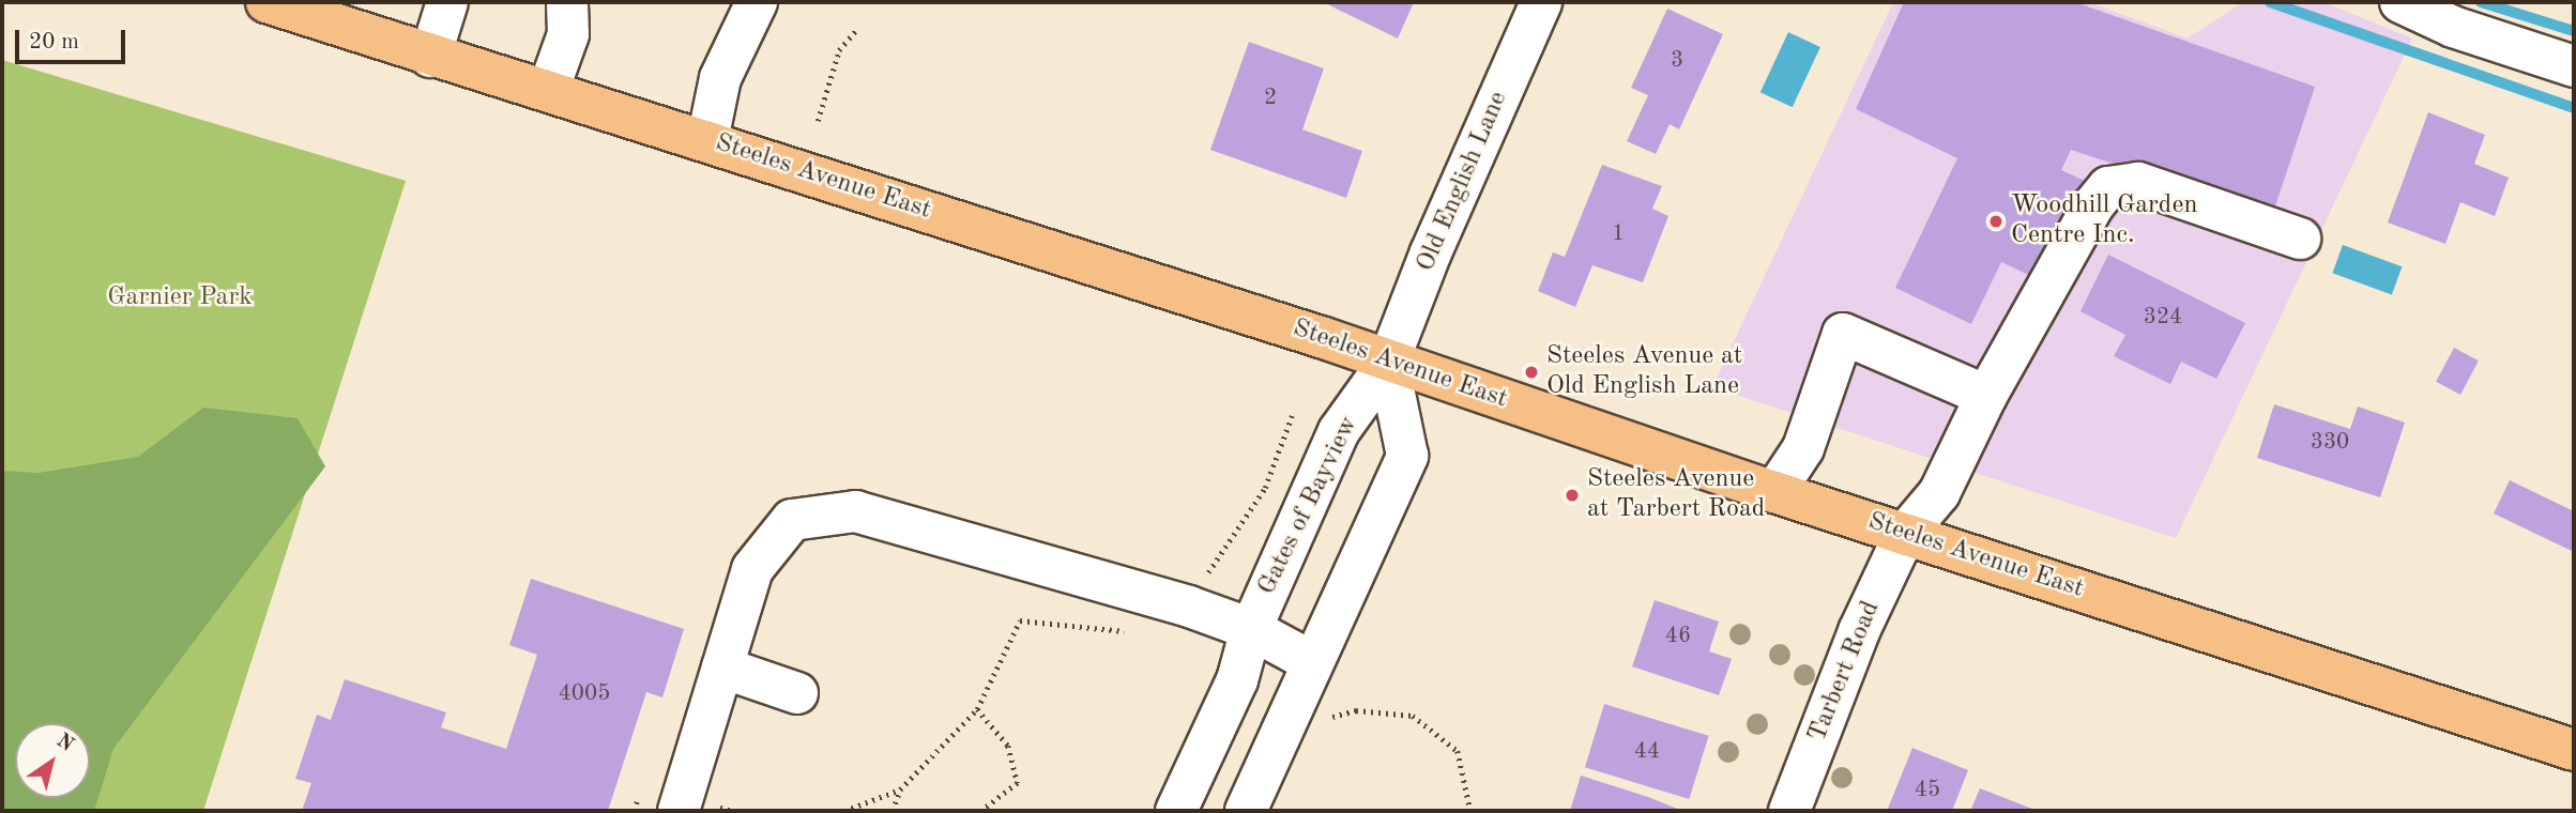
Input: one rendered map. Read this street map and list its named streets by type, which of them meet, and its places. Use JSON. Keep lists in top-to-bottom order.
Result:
{
  "streets": {
    "main road": ["Steeles Avenue East"],
    "street": ["Old English Lane", "Gates of Bayview", "Tarbert Road"]
  },
  "crossings": [
    ["Steeles Avenue East", "Old English Lane"],
    ["Steeles Avenue East", "Gates of Bayview"],
    ["Steeles Avenue East", "Tarbert Road"],
    ["Old English Lane", "Gates of Bayview"]
  ],
  "parks": ["Garnier Park"],
  "places": ["Woodhill Garden Centre Inc.", "Steeles Avenue at Old English Lane", "Steeles Avenue at Tarbert Road"],
  "house_numbers": [
    "3",
    "2",
    "1",
    "324",
    "330",
    "46",
    "4005",
    "44",
    "45"
  ],
  "scale_bar": "20 m",
  "north": "top right"
}
